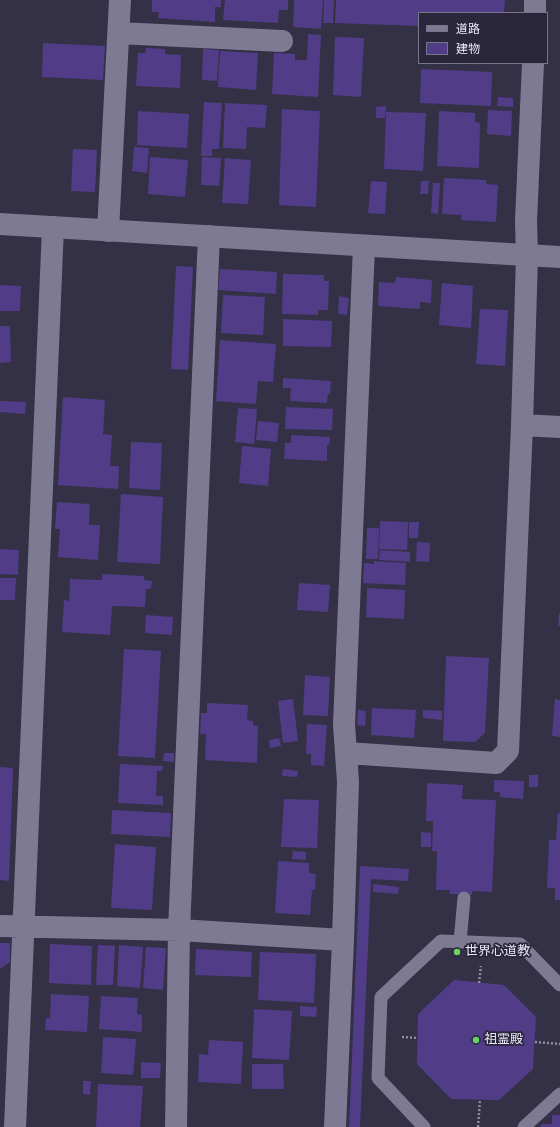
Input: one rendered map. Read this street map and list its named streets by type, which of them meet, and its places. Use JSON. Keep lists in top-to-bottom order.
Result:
{
  "places": ["世界心道教", "祖霊殿"],
  "legend": ["道路", "建物"]
}
